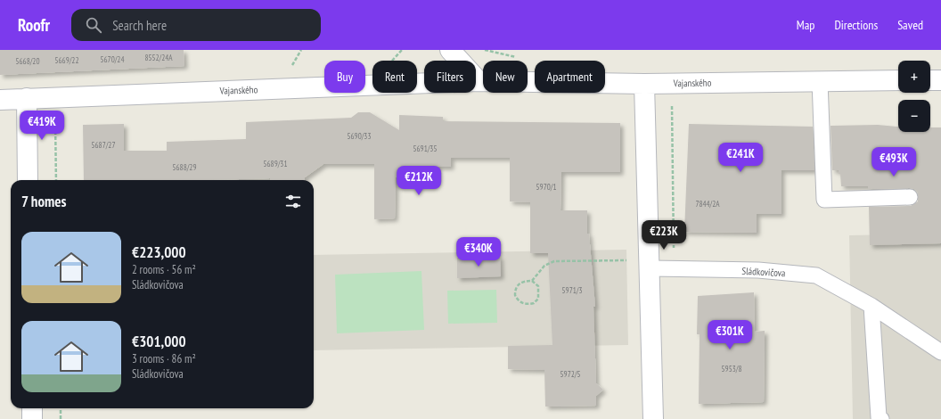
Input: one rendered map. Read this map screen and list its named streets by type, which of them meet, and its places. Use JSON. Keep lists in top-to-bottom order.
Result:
{
  "streets": {
    "street": ["Vajanského"],
    "lane": ["Sládkovičova"]
  },
  "house_numbers": [
    "8552/24A",
    "5670/24",
    "5669/22",
    "5668/20",
    "5690/33",
    "5687/27",
    "5691/35",
    "5689/31",
    "5688/29",
    "5970/1",
    "7844/2A",
    "5971/3",
    "5953/8",
    "5972/5"
  ],
  "page": {
    "header": "Roofr",
    "search": "Search here",
    "nav": ["Map", "Directions", "Saved"],
    "map_buttons": ["+", "−"],
    "chip": [
      "Buy",
      "Rent",
      "Filters",
      "New",
      "Apartment"
    ],
    "price": [
      "€419K",
      "€241K",
      "€493K",
      "€212K",
      "€223K",
      "€340K",
      "€301K"
    ],
    "heading": "7 homes",
    "list": [
      {
        "name": "€223,000",
        "note": "2 rooms · 56 m² · Sládkovičova"
      },
      {
        "name": "€301,000",
        "note": "3 rooms · 86 m² · Sládkovičova"
      }
    ]
  }
}
